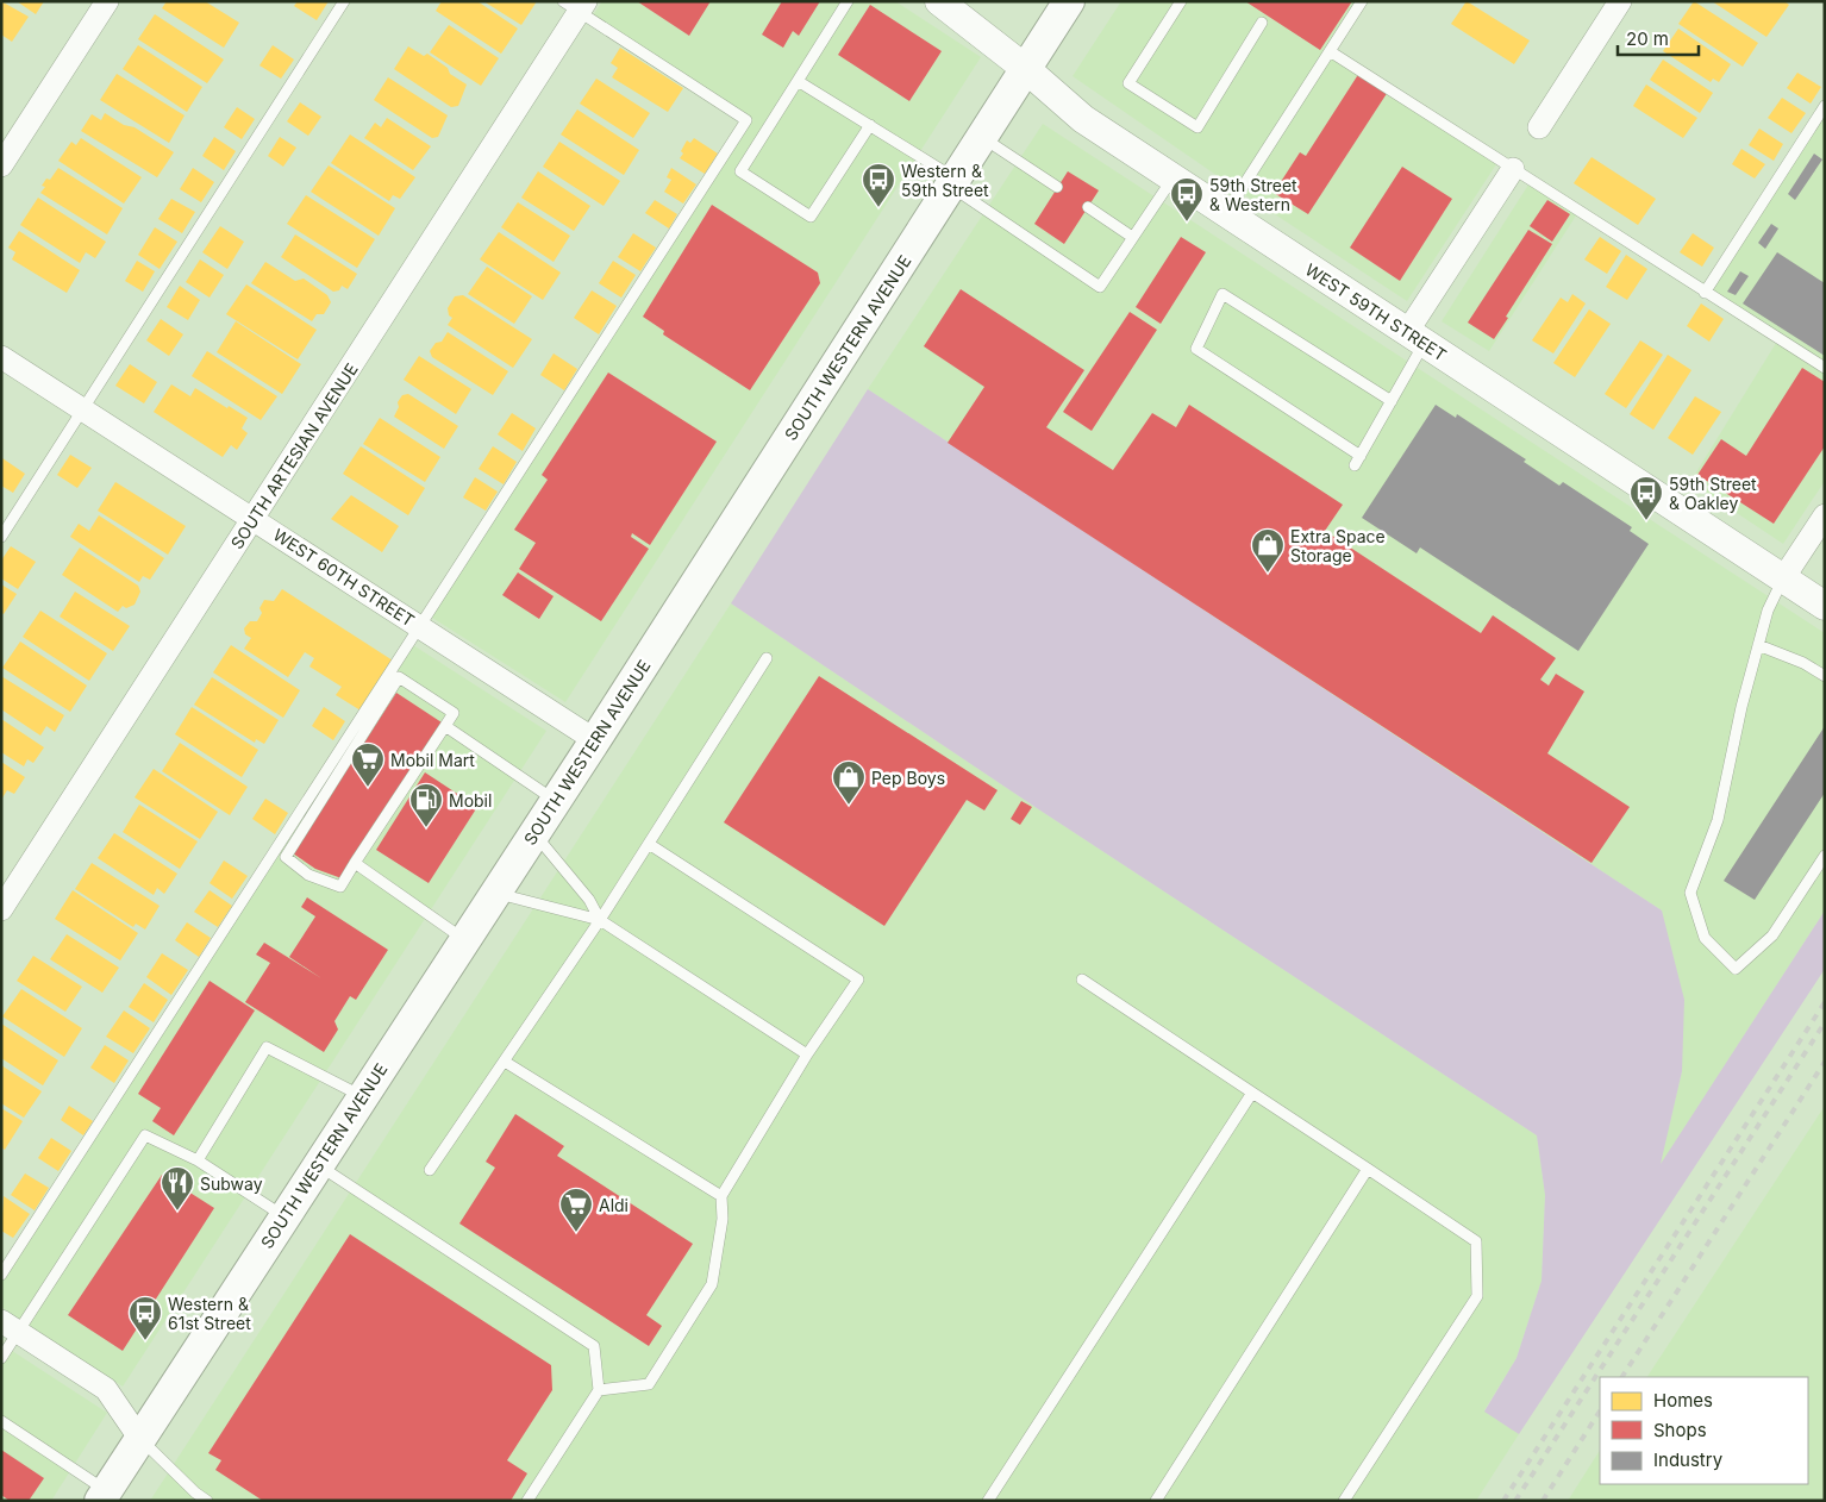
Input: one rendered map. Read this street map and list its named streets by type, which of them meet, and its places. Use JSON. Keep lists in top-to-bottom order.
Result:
{
  "streets": {
    "main road": ["SOUTH WESTERN AVENUE"],
    "street": ["WEST 59TH STREET", "SOUTH ARTESIAN AVENUE", "WEST 60TH STREET"]
  },
  "crossings": [
    ["WEST 59TH STREET", "SOUTH WESTERN AVENUE"],
    ["SOUTH WESTERN AVENUE", "WEST 60TH STREET"],
    ["SOUTH ARTESIAN AVENUE", "WEST 60TH STREET"]
  ],
  "places": {
    "bus stop": [
      "Western & 59th Street",
      "59th Street & Western",
      "59th Street & Oakley",
      "Western & 61st Street"
    ],
    "shop": ["Extra Space Storage", "Pep Boys"],
    "supermarket": ["Mobil Mart", "Aldi"],
    "fuel station": ["Mobil"],
    "restaurant": ["Subway"]
  },
  "legend": ["Homes", "Shops", "Industry"],
  "scale_bar": "20 m"
}
